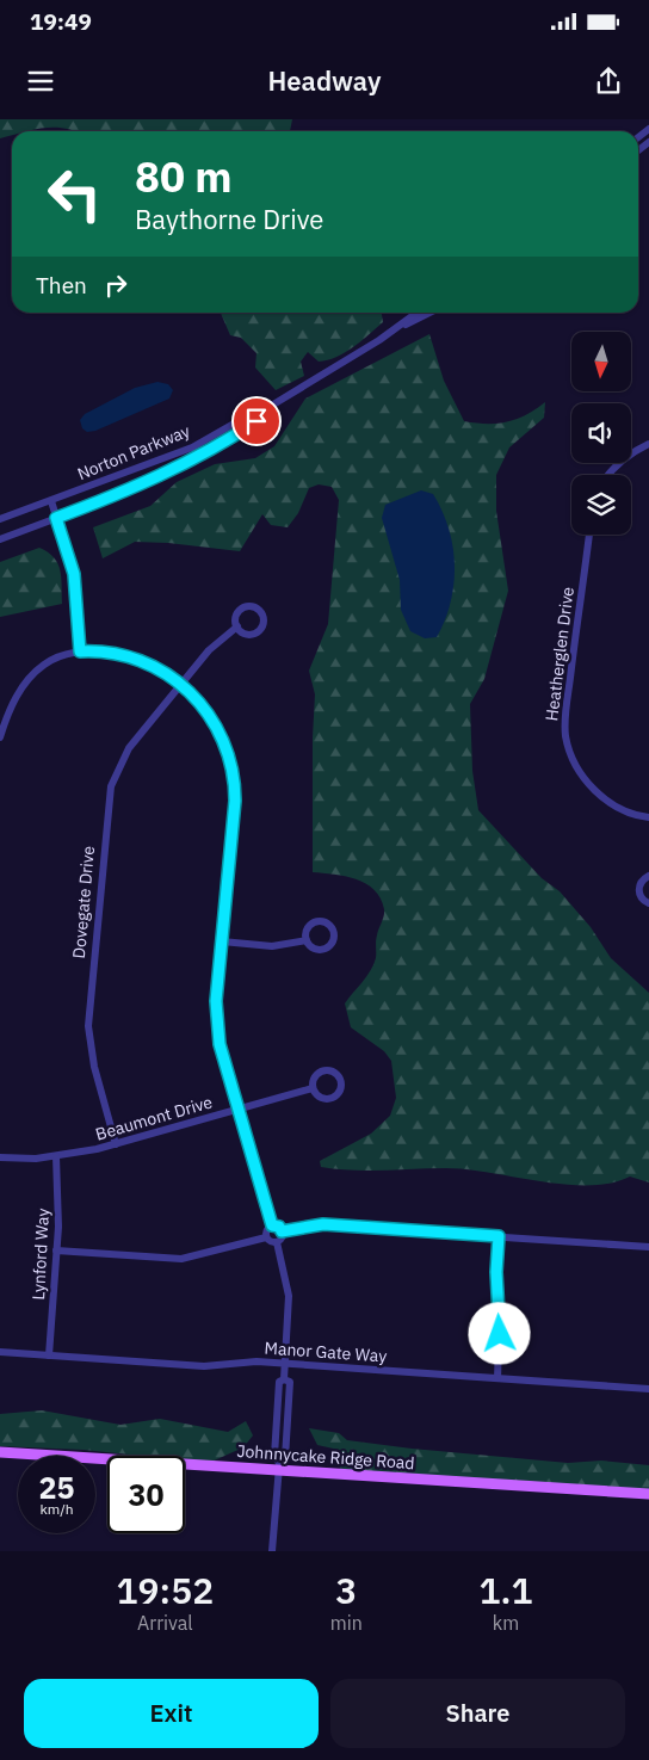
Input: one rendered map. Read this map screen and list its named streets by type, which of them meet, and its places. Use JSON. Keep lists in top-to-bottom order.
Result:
{
  "streets": {
    "main road": ["Johnnycake Ridge Road"],
    "street": [
      "Norton Parkway",
      "Heatherglen Drive",
      "Dovegate Drive",
      "Beaumont Drive",
      "Lynford Way",
      "Manor Gate Way"
    ]
  },
  "crossings": [
    ["Dovegate Drive", "Beaumont Drive"],
    ["Beaumont Drive", "Lynford Way"],
    ["Lynford Way", "Manor Gate Way"]
  ],
  "north": "bottom",
  "page": {
    "status": "19:49",
    "header": "Headway",
    "turn": ["80 m", "Baythorne Drive"],
    "then": "Then",
    "speed": "25 km/h",
    "limit": "30",
    "eta": [
      "19:52",
      "Arrival",
      "3",
      "min",
      "1.1",
      "km"
    ],
    "buttons": ["Exit", "Share"]
  }
}
